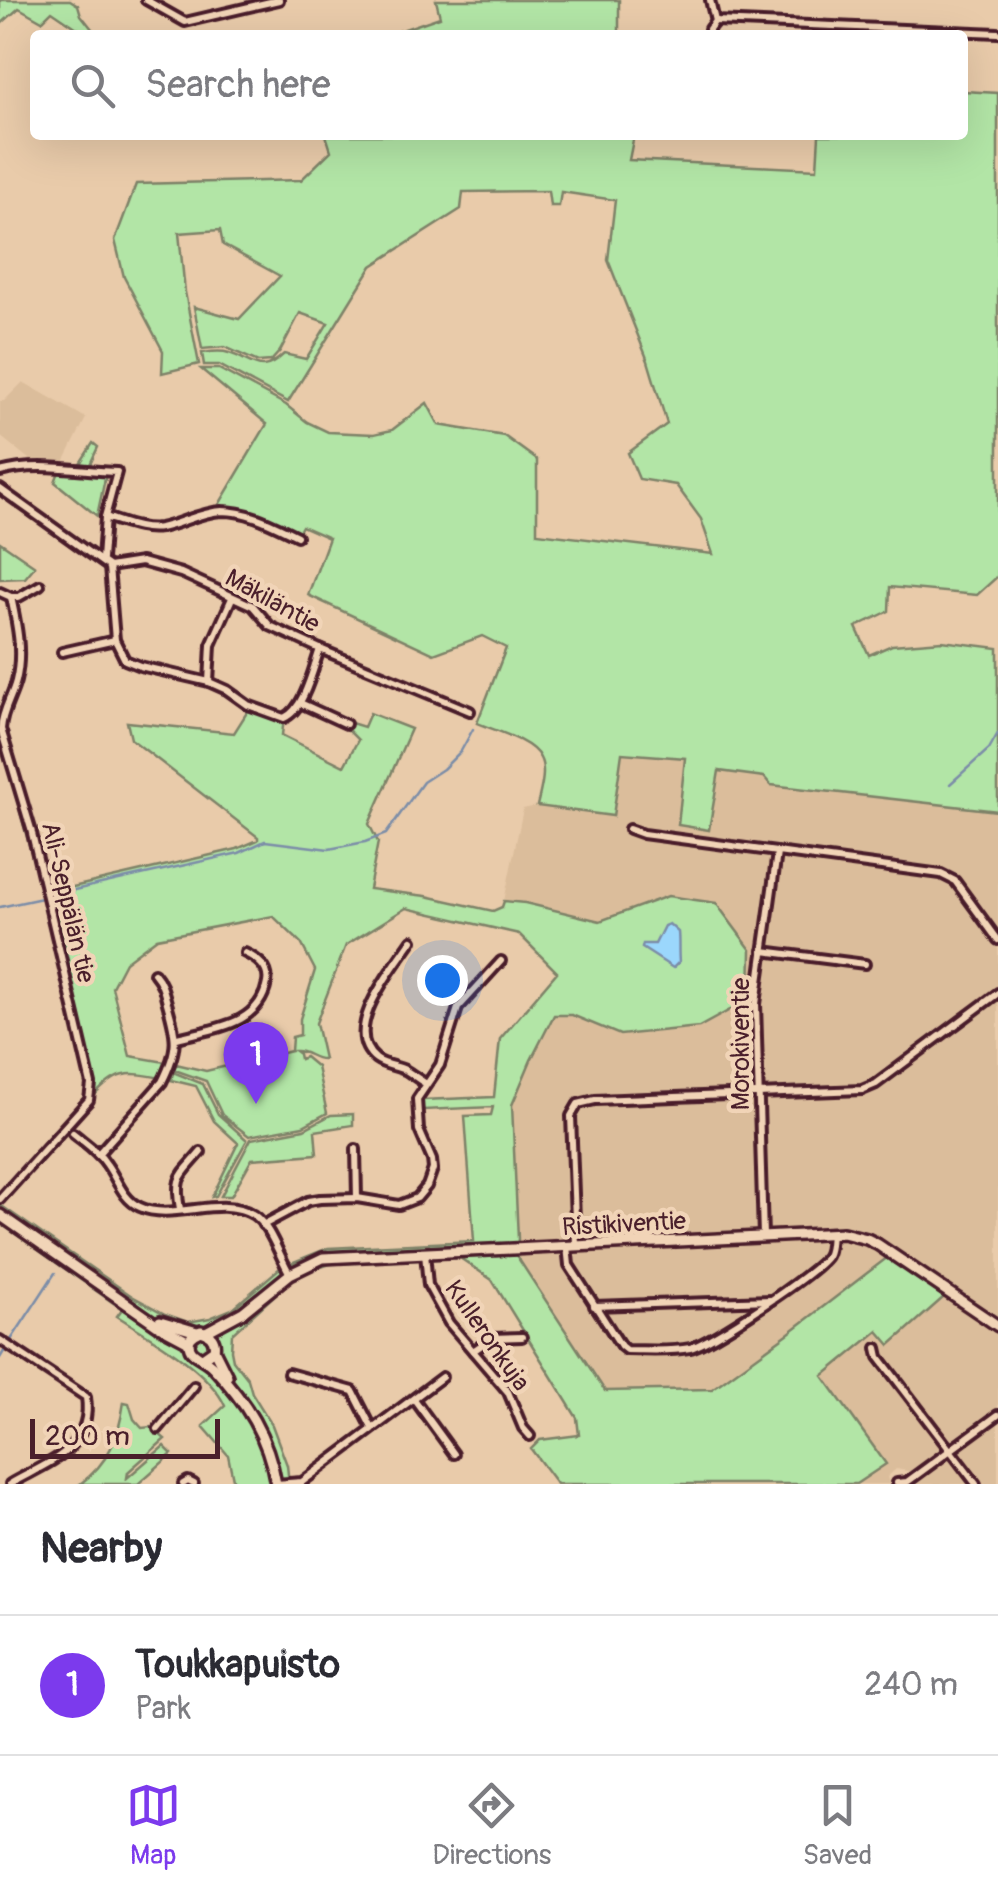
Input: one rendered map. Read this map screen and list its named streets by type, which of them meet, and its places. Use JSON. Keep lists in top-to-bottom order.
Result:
{
  "streets": {
    "street": [
      "Mäkiläntie",
      "Ali-Seppälän tie",
      "Morokiventie",
      "Ristikiventie",
      "Kulleronkuja"
    ]
  },
  "crossings": [
    ["Morokiventie", "Ristikiventie"],
    ["Ristikiventie", "Kulleronkuja"]
  ],
  "scale_bar": "200 m",
  "page": {
    "search": "Search here",
    "pins": "1",
    "scale": "200 m",
    "heading": "Nearby",
    "list": [
      {
        "mark": "1",
        "name": "Toukkapuisto",
        "note": "Park",
        "value": "240 m"
      }
    ],
    "nav": ["Map", "Directions", "Saved"]
  }
}
